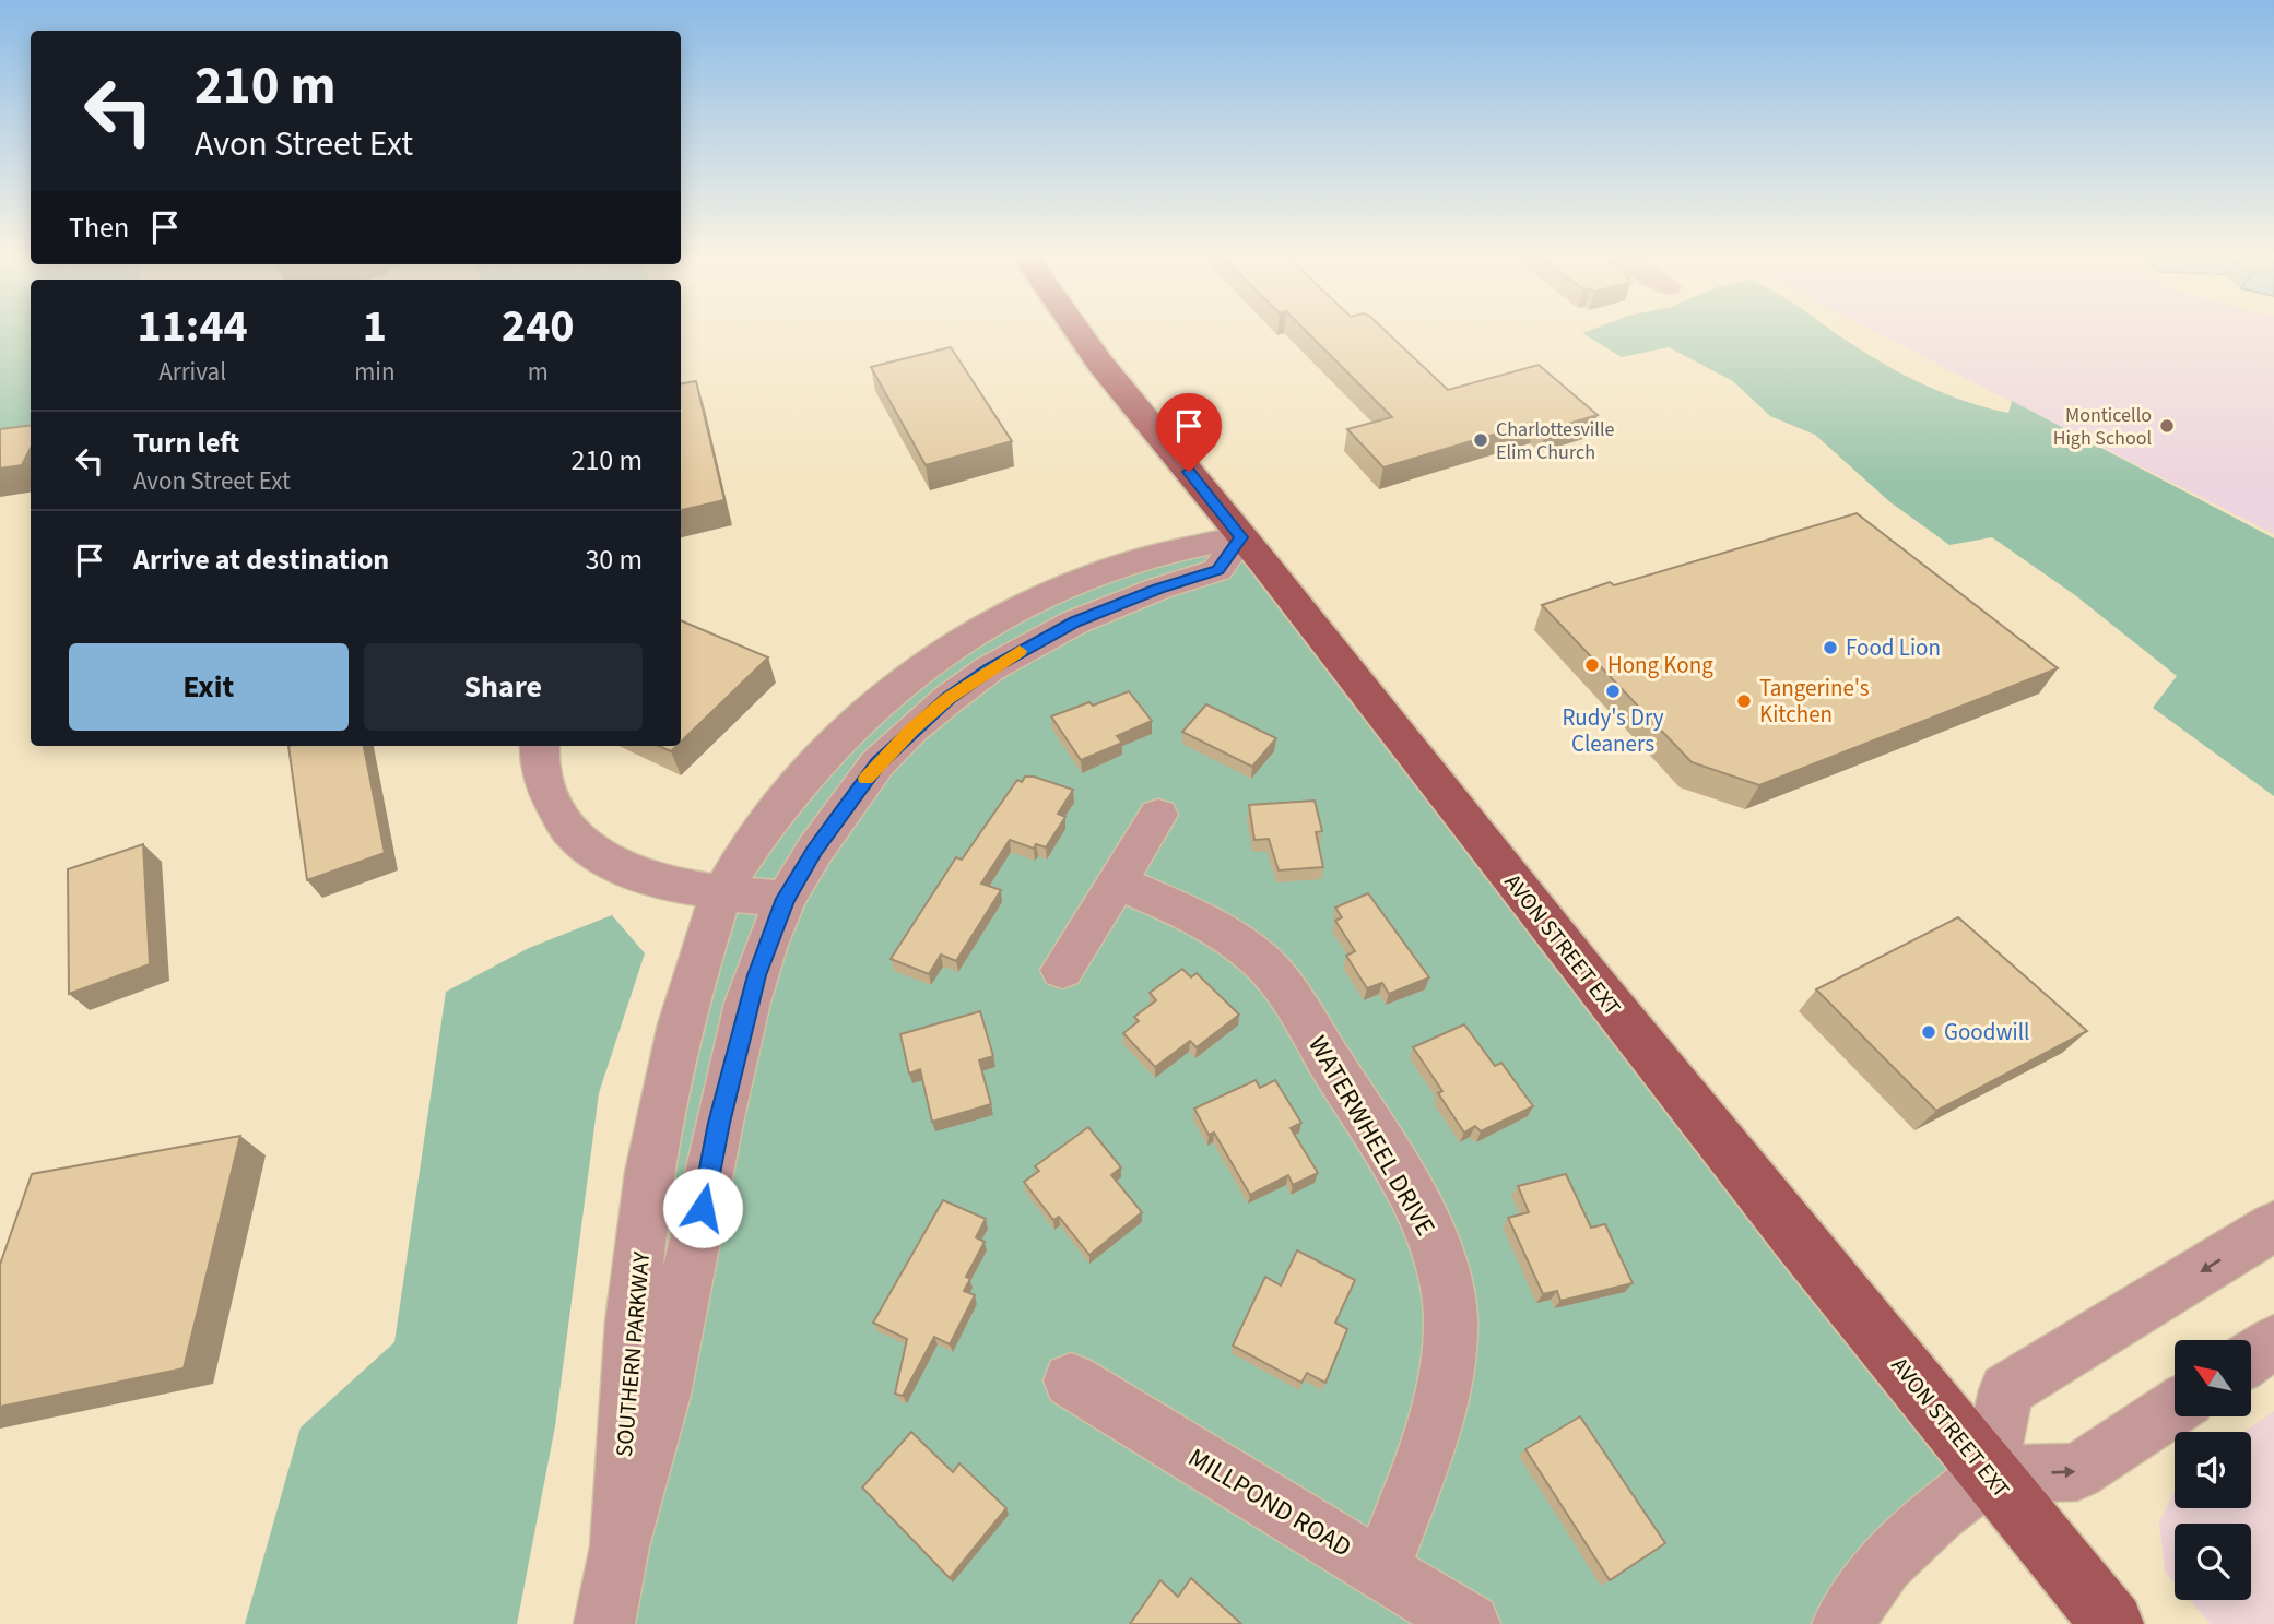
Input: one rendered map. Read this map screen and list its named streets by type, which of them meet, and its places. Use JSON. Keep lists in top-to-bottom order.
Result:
{
  "streets": {
    "main road": ["AVON STREET EXT"],
    "street": ["WATERWHEEL DRIVE", "SOUTHERN PARKWAY", "MILLPOND ROAD"]
  },
  "crossings": [
    ["AVON STREET EXT", "SOUTHERN PARKWAY"],
    ["WATERWHEEL DRIVE", "MILLPOND ROAD"]
  ],
  "places": [
    "Monticello High School",
    "Charlottesville Elim Church",
    "Food Lion",
    "Hong Kong",
    "Rudy's Dry Cleaners",
    "Tangerine's Kitchen",
    "Goodwill"
  ],
  "north": "top left",
  "page": {
    "turn": ["210 m", "Avon Street Ext"],
    "then": "Then",
    "eta": [
      "11:44",
      "Arrival",
      "1",
      "min",
      "240",
      "m"
    ],
    "list": [
      {
        "name": "Turn left",
        "note": "Avon Street Ext",
        "value": "210 m"
      },
      {
        "name": "Arrive at destination",
        "value": "30 m"
      }
    ],
    "buttons": ["Exit", "Share"]
  }
}
